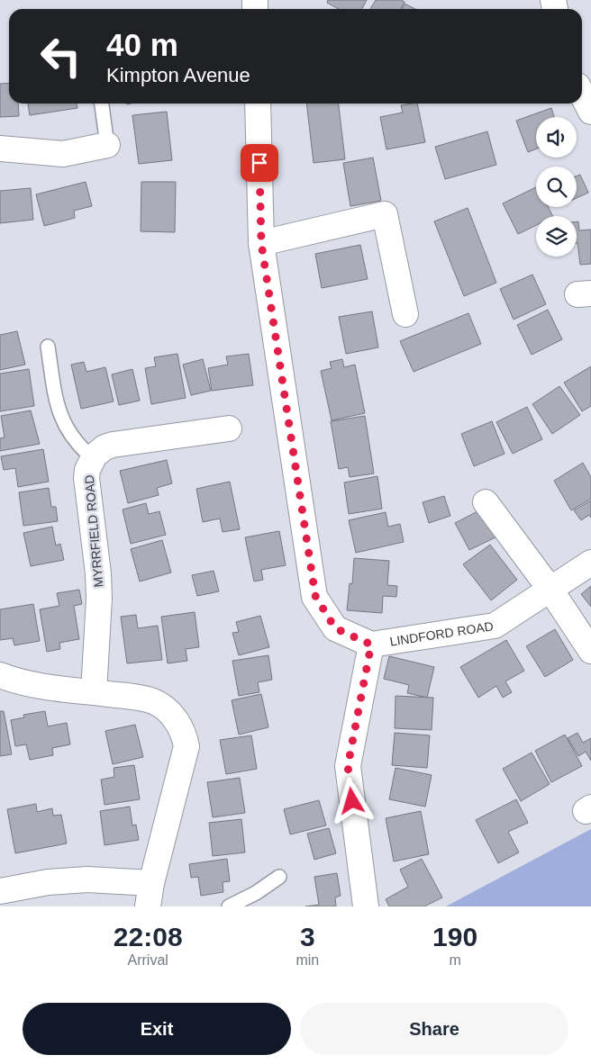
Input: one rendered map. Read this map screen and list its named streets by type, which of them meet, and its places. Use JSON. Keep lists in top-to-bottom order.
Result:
{
  "streets": {
    "street": ["MYRRFIELD ROAD", "LINDFORD ROAD"]
  },
  "page": {
    "turn": ["40 m", "Kimpton Avenue"],
    "eta": [
      "22:08",
      "Arrival",
      "3",
      "min",
      "190",
      "m"
    ],
    "buttons": ["Exit", "Share"]
  }
}
